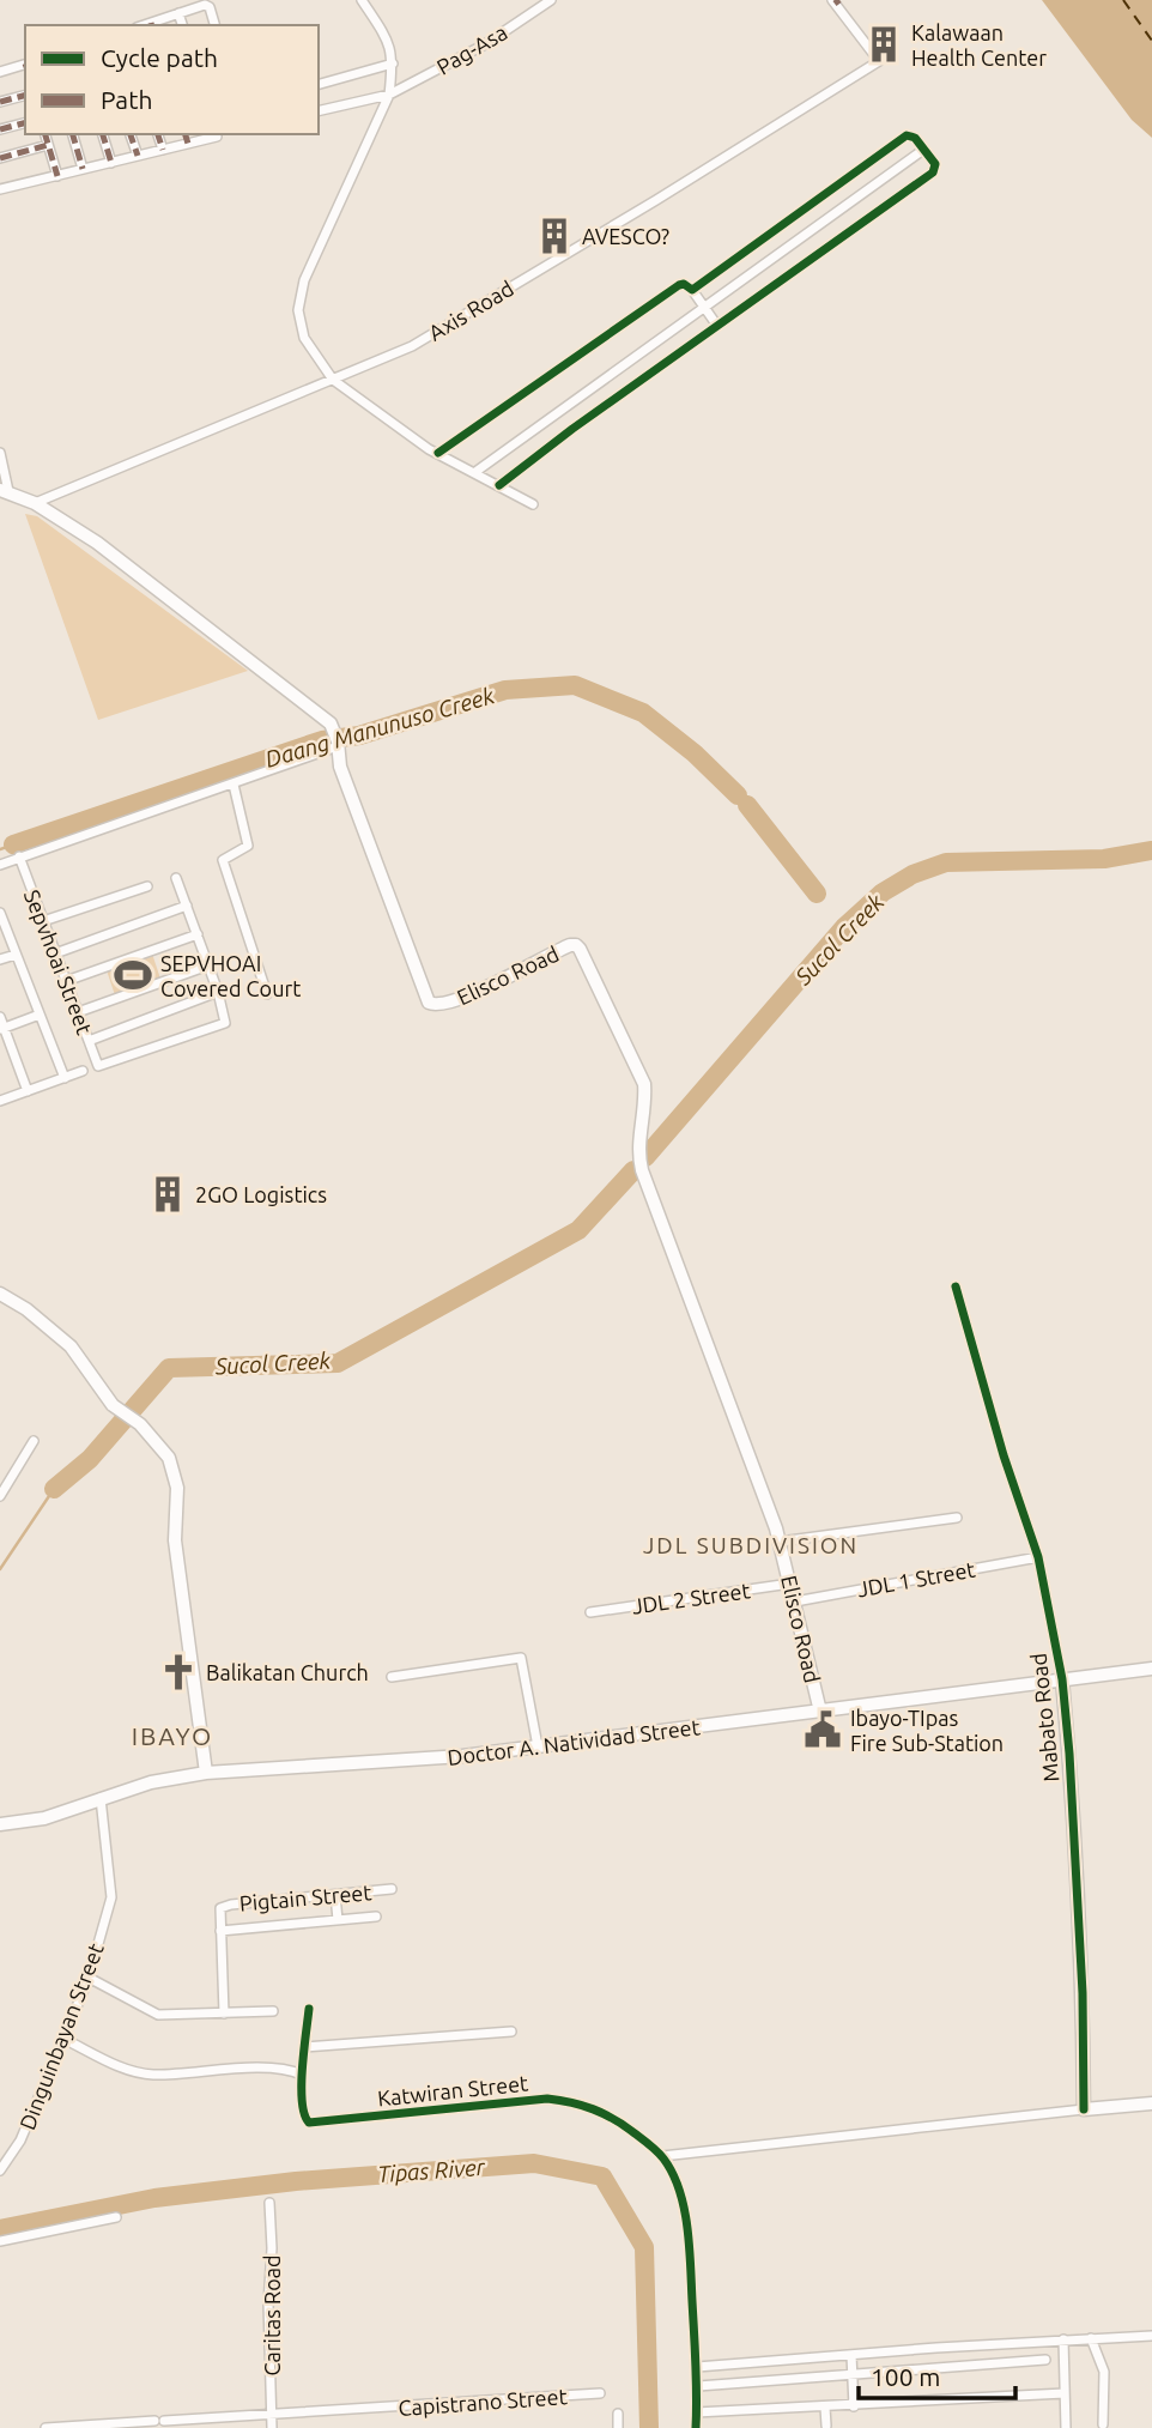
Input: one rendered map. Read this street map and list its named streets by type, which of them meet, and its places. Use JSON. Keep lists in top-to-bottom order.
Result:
{
  "streets": {
    "main road": ["Elisco Road", "Mabato Road", "Doctor A. Natividad Street"],
    "street": [
      "Pag-Asa",
      "Axis Road",
      "Sepvhoai Street",
      "JDL 1 Street",
      "JDL 2 Street",
      "Pigtain Street",
      "Dinguinbayan Street",
      "Katwiran Street",
      "Caritas Road",
      "Capistrano Street"
    ]
  },
  "crossings": [
    ["Elisco Road", "JDL 1 Street"],
    ["Elisco Road", "JDL 2 Street"],
    ["Elisco Road", "Doctor A. Natividad Street"],
    ["JDL 1 Street", "Mabato Road"],
    ["Mabato Road", "Doctor A. Natividad Street"],
    ["Doctor A. Natividad Street", "Dinguinbayan Street"],
    ["Caritas Road", "Capistrano Street"]
  ],
  "districts": ["JDL SUBDIVISION", "IBAYO"],
  "water": ["Daang Manunuso Creek", "Sucol Creek", "Tipas River"],
  "places": {
    "building": ["Kalawaan Health Center", "AVESCO?", "2GO Logistics"],
    "sports": ["SEPVHOAI Covered Court"],
    "church": ["Balikatan Church"],
    "public building": ["Ibayo-TIpas Fire Sub-Station"]
  },
  "legend": ["Cycle path", "Path"],
  "scale_bar": "100 m"
}
